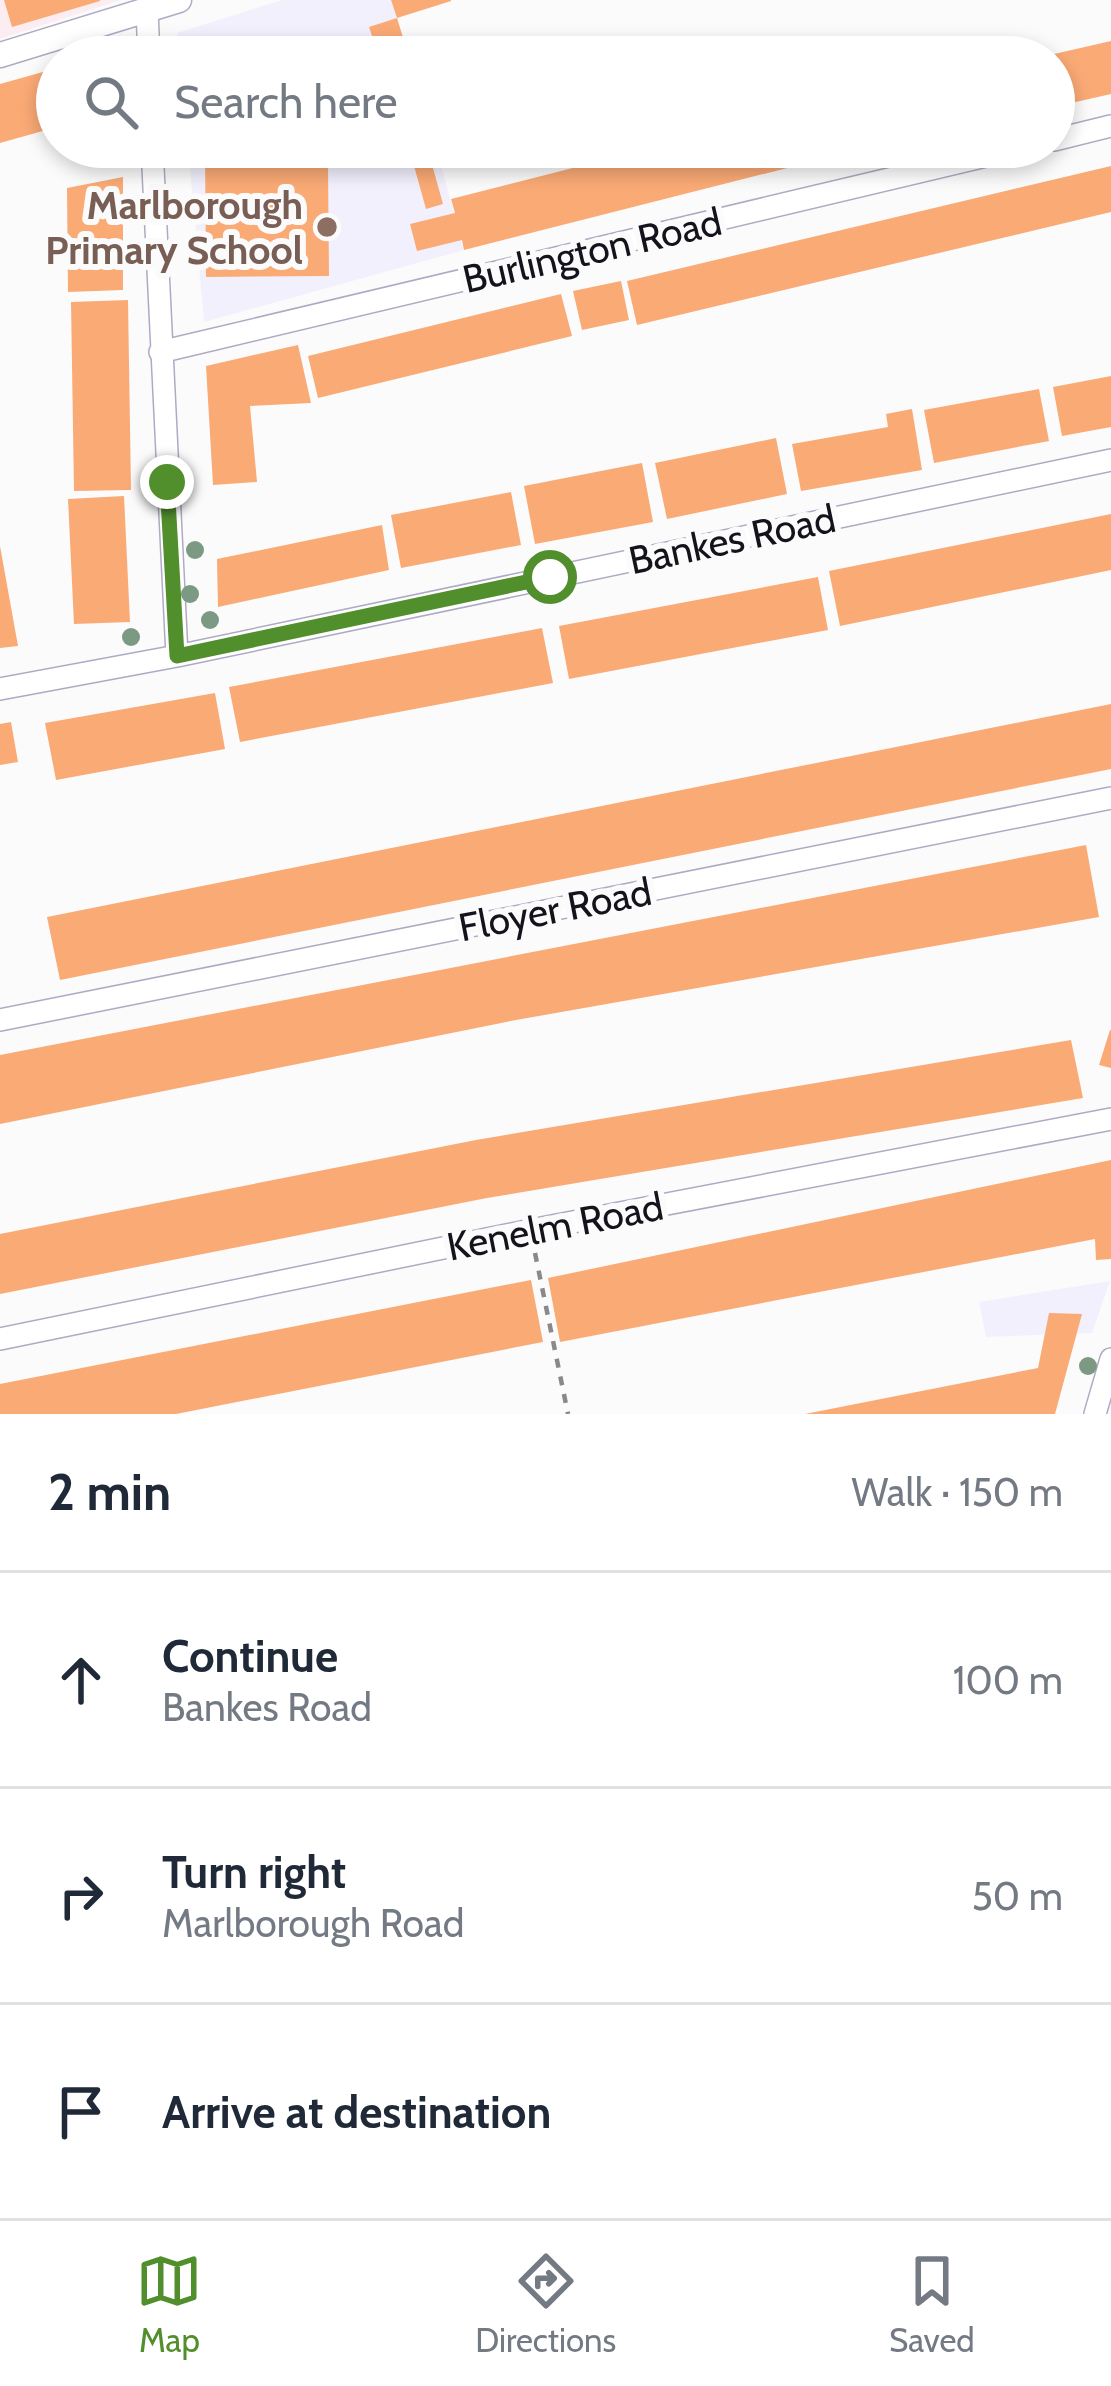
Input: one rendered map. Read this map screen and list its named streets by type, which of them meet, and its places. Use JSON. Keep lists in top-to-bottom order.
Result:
{
  "streets": {
    "street": [
      "Burlington Road",
      "Bankes Road",
      "Floyer Road",
      "Kenelm Road"
    ]
  },
  "places": ["Marlborough Primary School"],
  "page": {
    "search": "Search here",
    "heading": ["2 min", "Walk · 150 m"],
    "list": [
      ["Continue", "Bankes Road", "100 m"],
      ["Turn right", "Marlborough Road", "50 m"],
      "Arrive at destination"
    ],
    "nav": ["Map", "Directions", "Saved"]
  }
}
